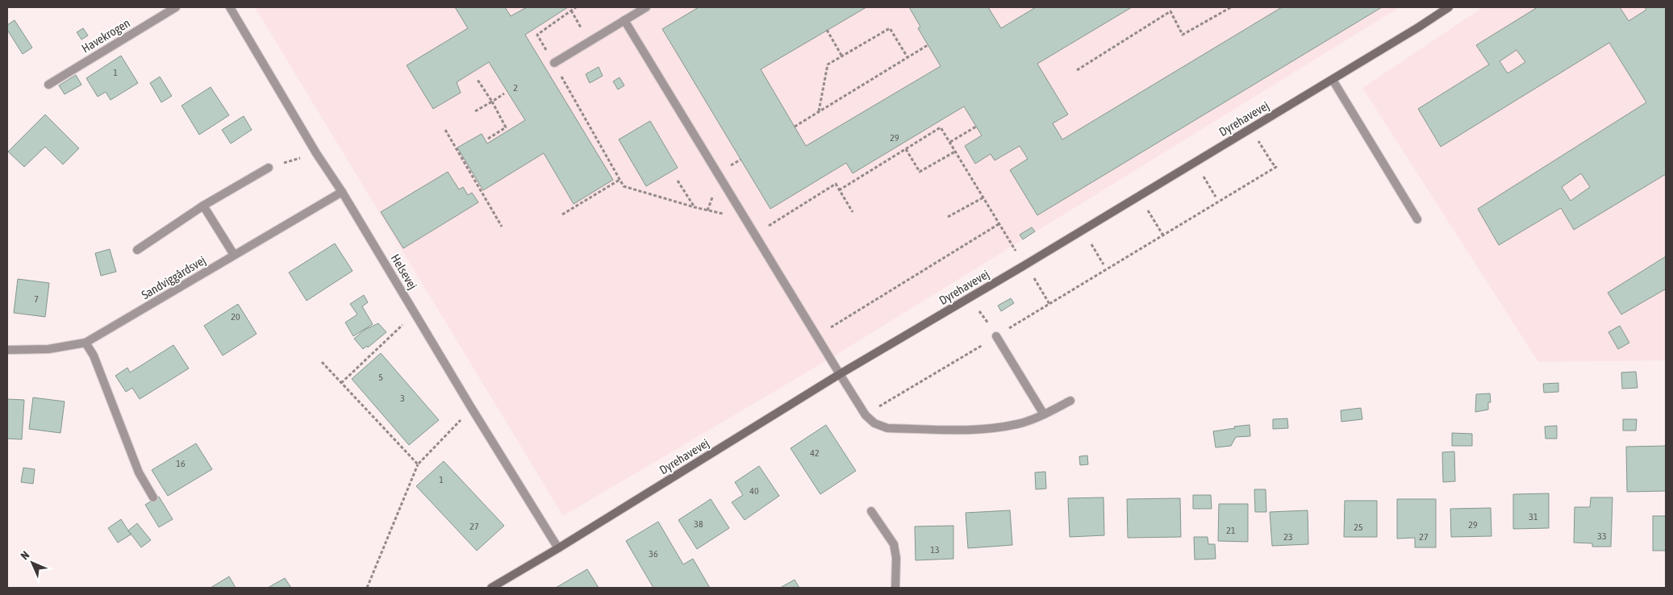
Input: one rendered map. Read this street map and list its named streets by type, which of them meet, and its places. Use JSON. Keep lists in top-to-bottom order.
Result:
{
  "streets": {
    "street": [
      "Havekrogen",
      "Dyrehavevej",
      "Helsevej",
      "Sandviggårdsvej"
    ]
  },
  "crossings": [
    ["Dyrehavevej", "Helsevej"],
    ["Helsevej", "Sandviggårdsvej"]
  ],
  "house_numbers": [
    "1",
    "2",
    "29",
    "7",
    "20",
    "5",
    "3",
    "42",
    "16",
    "1",
    "40",
    "31",
    "38",
    "29",
    "27",
    "25",
    "21",
    "33",
    "23",
    "27",
    "13",
    "36"
  ],
  "north": "top left"
}
